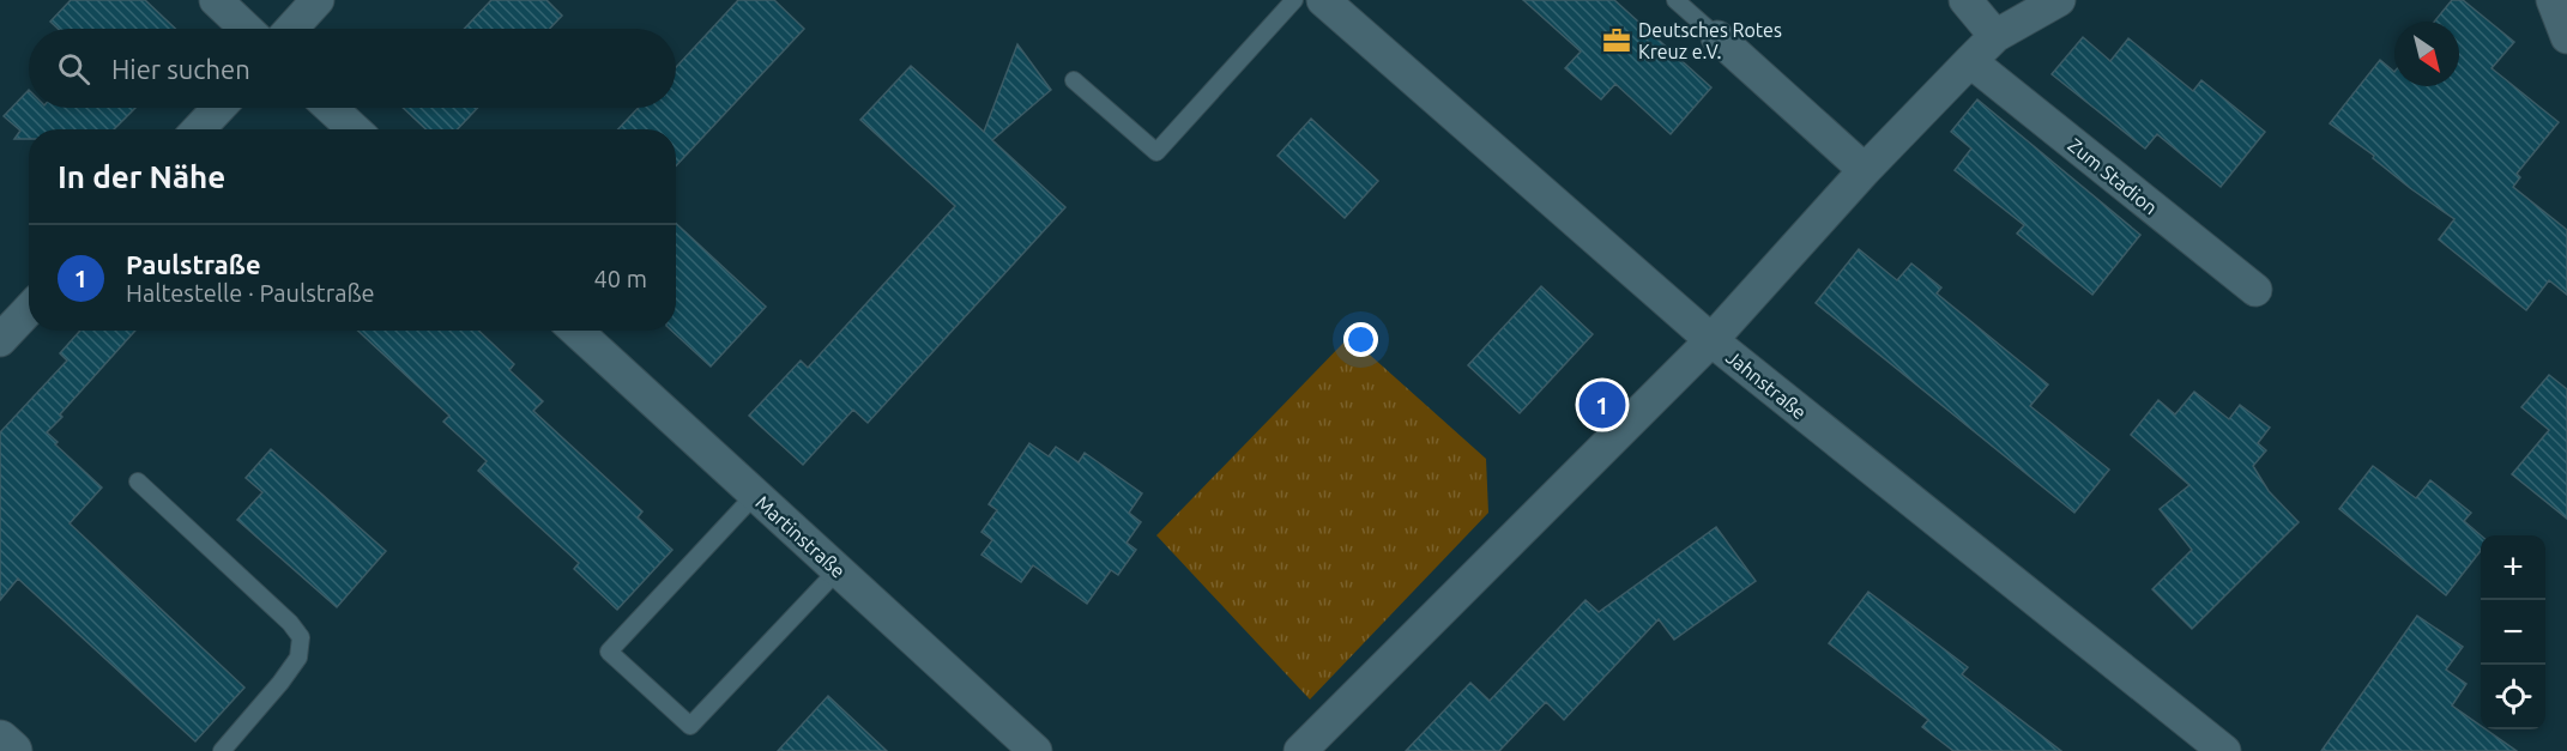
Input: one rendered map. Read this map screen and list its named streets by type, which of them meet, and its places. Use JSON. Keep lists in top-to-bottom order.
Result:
{
  "streets": {
    "street": ["Zum Stadion", "Jahnstraße", "Martinstraße"]
  },
  "places": {
    "office": ["Deutsches Rotes Kreuz e.V."]
  },
  "north": "bottom right",
  "page": {
    "search": "Hier suchen",
    "heading": "In der Nähe",
    "list": [
      {
        "mark": "1",
        "name": "Paulstraße",
        "note": "Haltestelle · Paulstraße",
        "value": "40 m"
      }
    ],
    "pins": "1",
    "map_buttons": ["+", "−"]
  }
}
